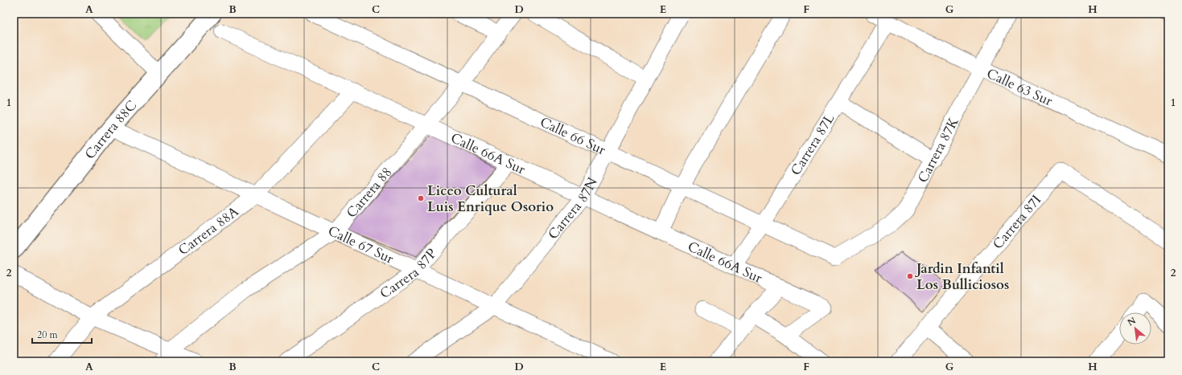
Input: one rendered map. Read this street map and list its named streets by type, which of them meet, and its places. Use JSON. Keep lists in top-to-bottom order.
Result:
{
  "streets": {
    "street": [
      "Calle 63 Sur",
      "Carrera 88C",
      "Calle 66 Sur",
      "Carrera 87L",
      "Carrera 87K",
      "Calle 66A Sur",
      "Carrera 88",
      "Carrera 87N",
      "Carrera 87I",
      "Carrera 88A",
      "Calle 67 Sur",
      "Carrera 87P"
    ]
  },
  "crossings": [
    ["Calle 63 Sur", "Carrera 87L"],
    ["Calle 63 Sur", "Carrera 87K"],
    ["Carrera 88C", "Calle 67 Sur"],
    ["Calle 66 Sur", "Carrera 87L"],
    ["Calle 66 Sur", "Carrera 87K"],
    ["Calle 66 Sur", "Carrera 88"],
    ["Calle 66 Sur", "Carrera 87N"],
    ["Carrera 87L", "Calle 66A Sur"],
    ["Calle 66A Sur", "Carrera 88"],
    ["Calle 66A Sur", "Carrera 87N"],
    ["Calle 66A Sur", "Carrera 88A"],
    ["Calle 66A Sur", "Carrera 87P"],
    ["Carrera 88", "Calle 67 Sur"],
    ["Carrera 87N", "Calle 67 Sur"],
    ["Carrera 88A", "Calle 67 Sur"],
    ["Calle 67 Sur", "Carrera 87P"]
  ],
  "places": ["Liceo Cultural Luis Enrique Osorio", "Jardin Infantil Los Bulliciosos"],
  "scale_bar": "20 m",
  "north": "top left",
  "grid": {
    "columns": [
      "A",
      "B",
      "C",
      "D",
      "E",
      "F",
      "G",
      "H"
    ],
    "rows": ["1", "2"]
  }
}
